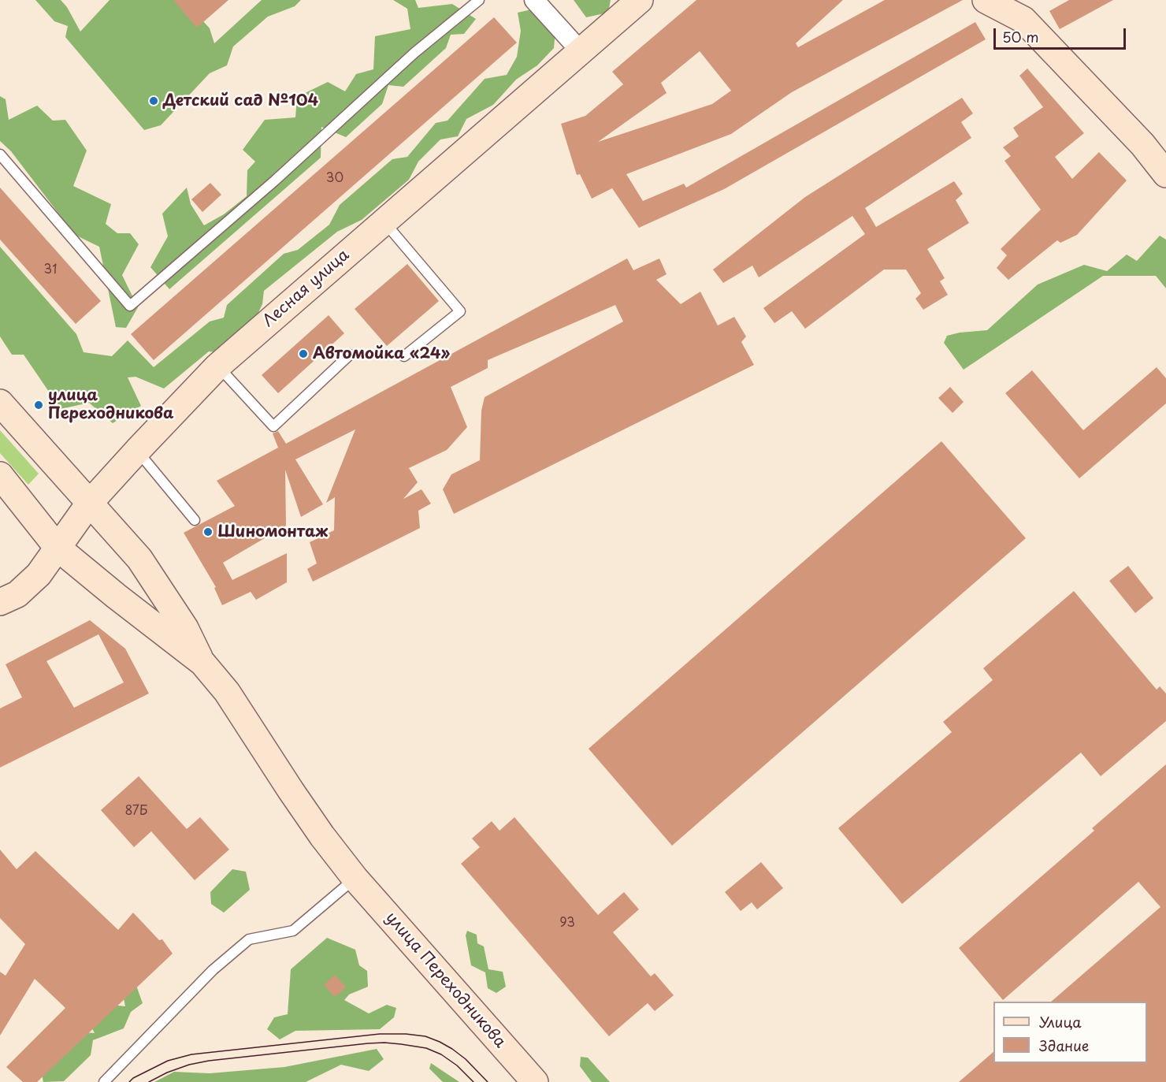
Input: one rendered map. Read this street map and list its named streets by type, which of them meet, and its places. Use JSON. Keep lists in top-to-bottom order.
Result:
{
  "streets": {
    "main road": ["Лесная улица", "улица Переходникова"]
  },
  "places": [
    "Детский сад №104",
    "Автомойка «24»",
    "улица Переходникова",
    "Шиномонтаж"
  ],
  "house_numbers": [
    "30",
    "31",
    "87Б",
    "93"
  ],
  "legend": ["Улица", "Здание"],
  "scale_bar": "50 m"
}
